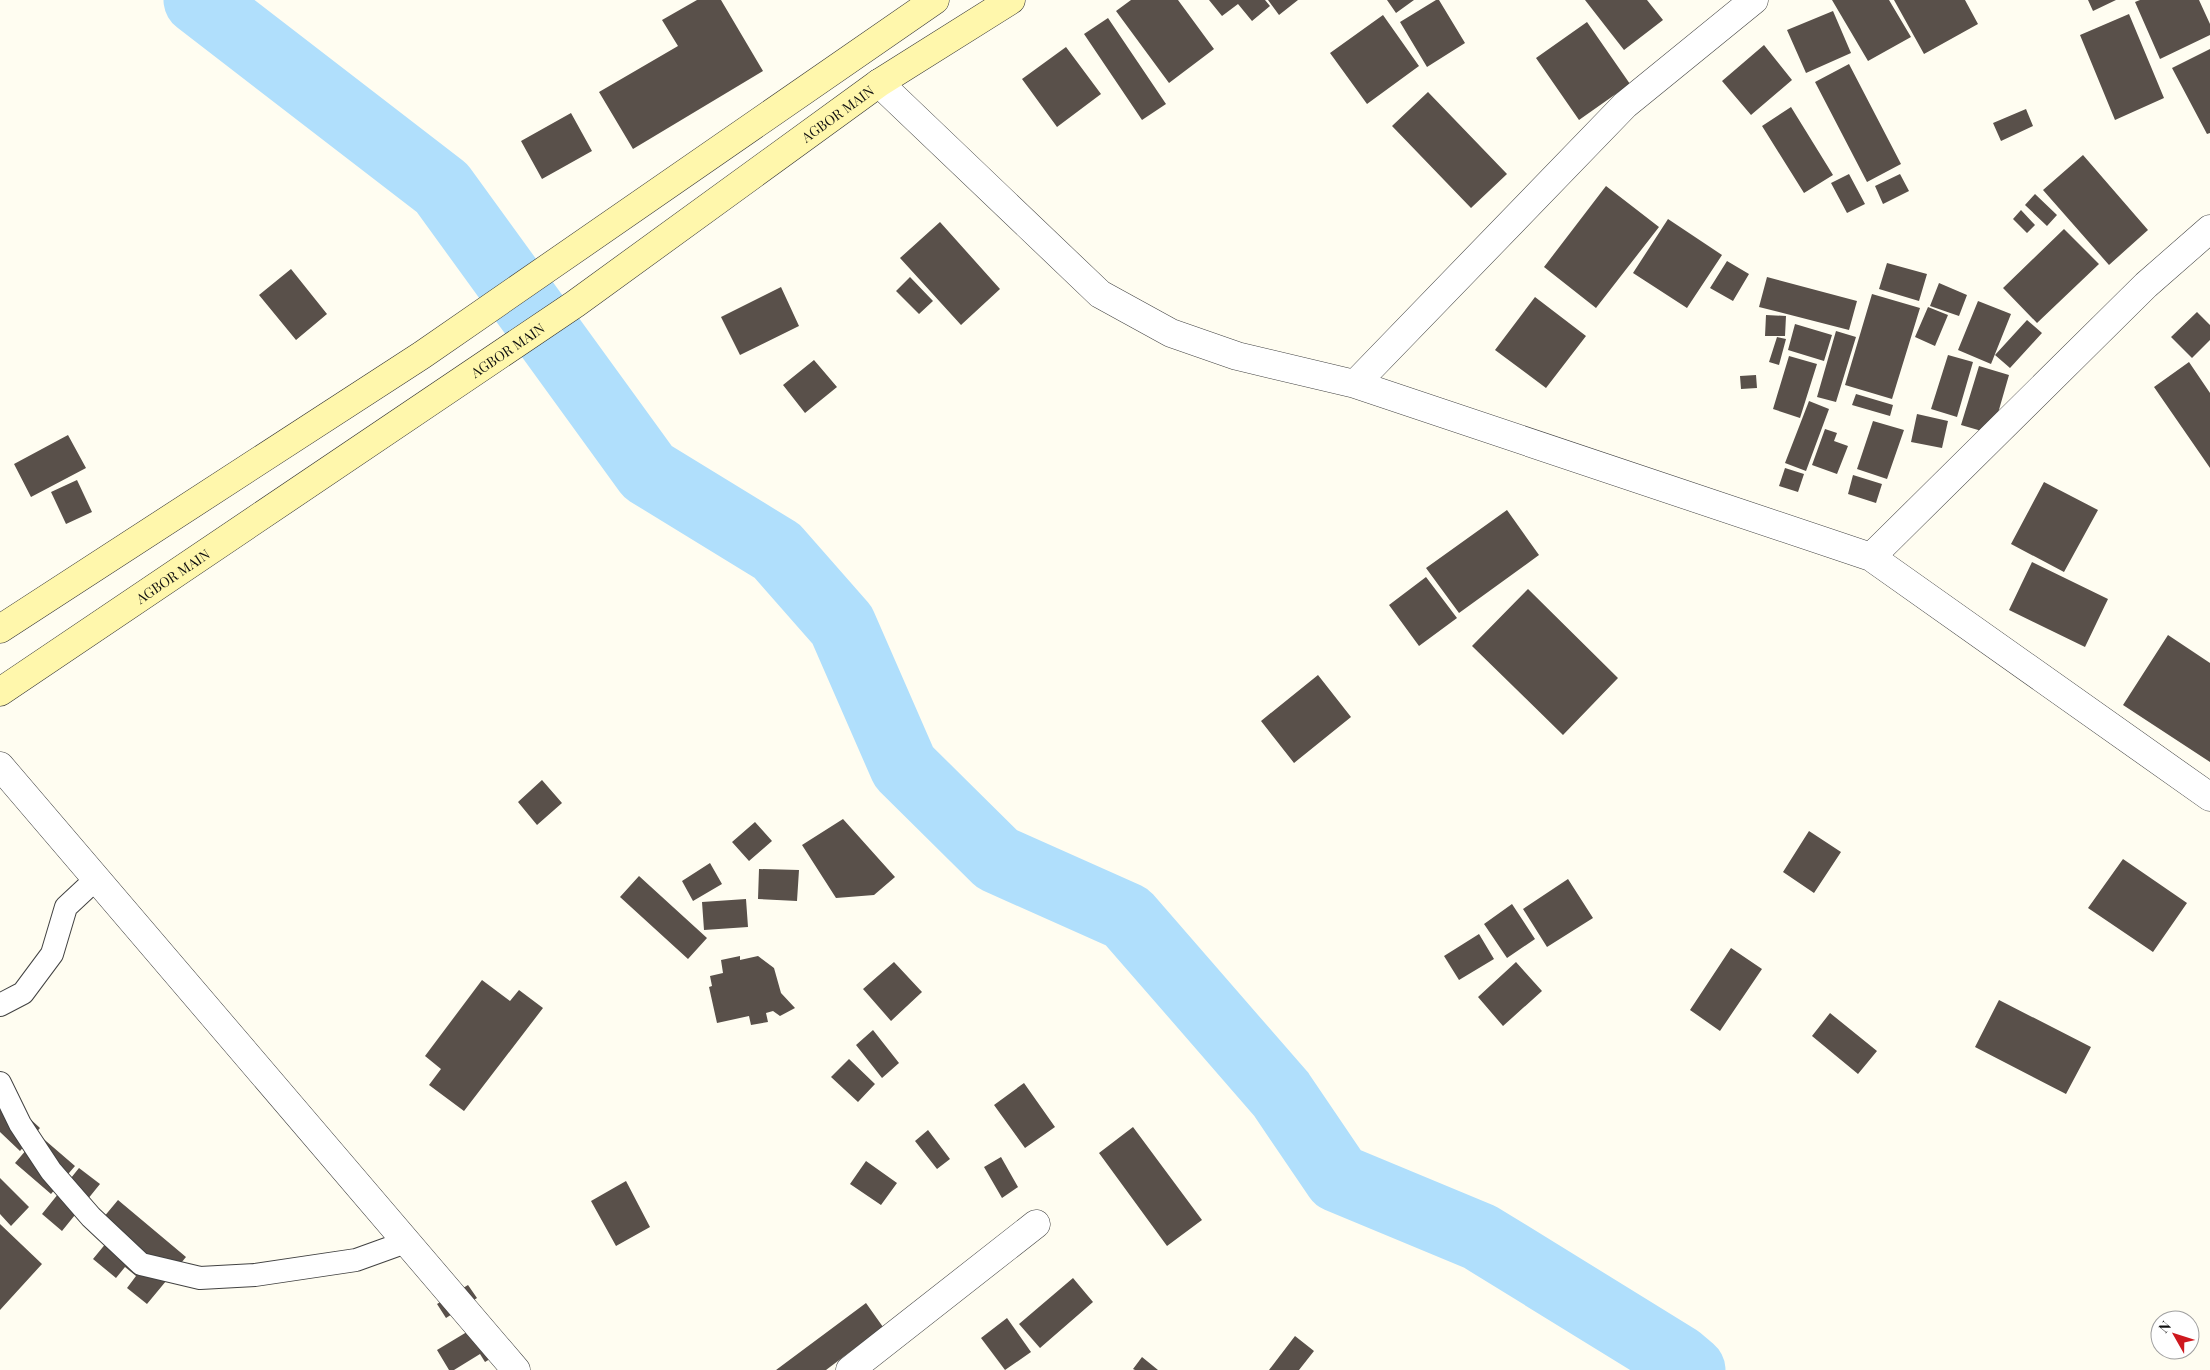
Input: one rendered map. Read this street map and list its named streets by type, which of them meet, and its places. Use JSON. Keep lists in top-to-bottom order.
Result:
{
  "streets": {
    "main road": ["AGBOR MAIN"]
  },
  "north": "top left"
}
